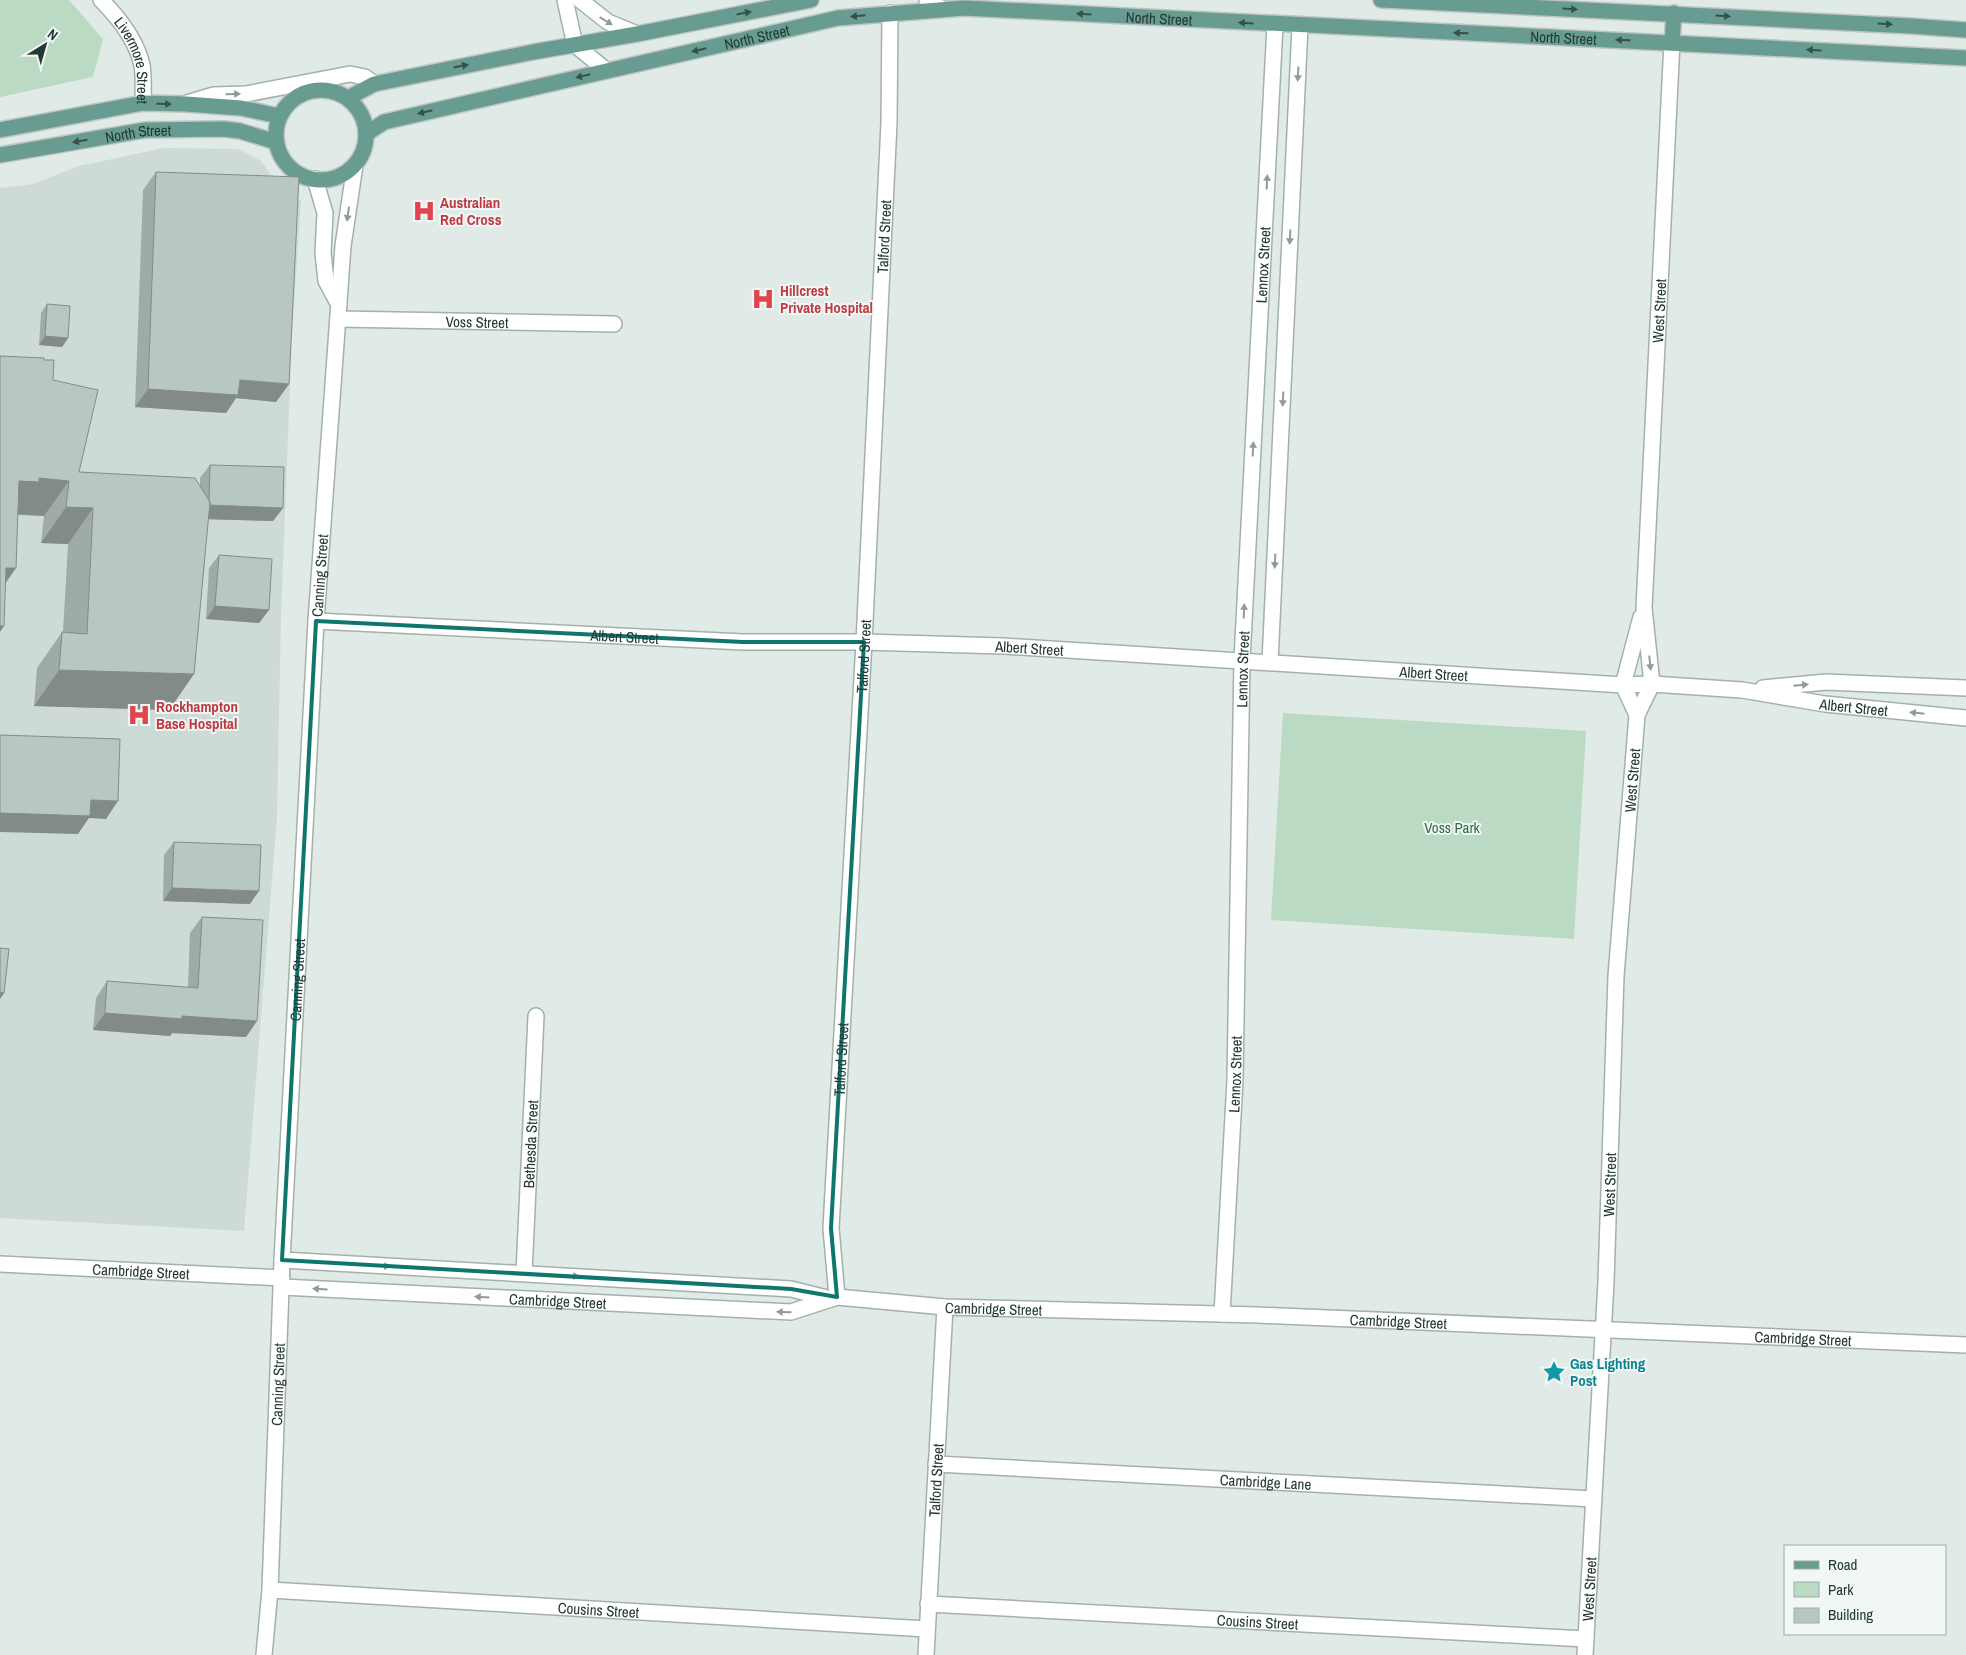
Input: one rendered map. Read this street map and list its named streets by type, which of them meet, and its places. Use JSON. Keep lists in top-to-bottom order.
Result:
{
  "streets": {
    "main road": ["North Street", "Livermore Street", "West Street"],
    "street": [
      "Talford Street",
      "Lennox Street",
      "Voss Street",
      "Canning Street",
      "Albert Street",
      "Bethesda Street",
      "Cambridge Street",
      "Cambridge Lane",
      "Cousins Street"
    ]
  },
  "crossings": [
    ["North Street", "Livermore Street"],
    ["North Street", "Talford Street"],
    ["North Street", "Lennox Street"],
    ["North Street", "West Street"],
    ["North Street", "Canning Street"],
    ["Talford Street", "Albert Street"],
    ["Talford Street", "Cambridge Street"],
    ["Talford Street", "Cambridge Lane"],
    ["Talford Street", "Cousins Street"],
    ["Lennox Street", "Albert Street"],
    ["Lennox Street", "Cambridge Street"],
    ["West Street", "Albert Street"],
    ["West Street", "Cambridge Street"],
    ["West Street", "Cambridge Lane"],
    ["West Street", "Cousins Street"],
    ["Voss Street", "Canning Street"],
    ["Canning Street", "Albert Street"],
    ["Canning Street", "Cambridge Street"],
    ["Canning Street", "Cousins Street"],
    ["Bethesda Street", "Cambridge Street"]
  ],
  "parks": ["Voss Park"],
  "places": {
    "hospital": ["Australian Red Cross", "Hillcrest Private Hospital", "Rockhampton Base Hospital"],
    "place": ["Gas Lighting Post"]
  },
  "legend": ["Road", "Park", "Building"],
  "north": "top right"
}
